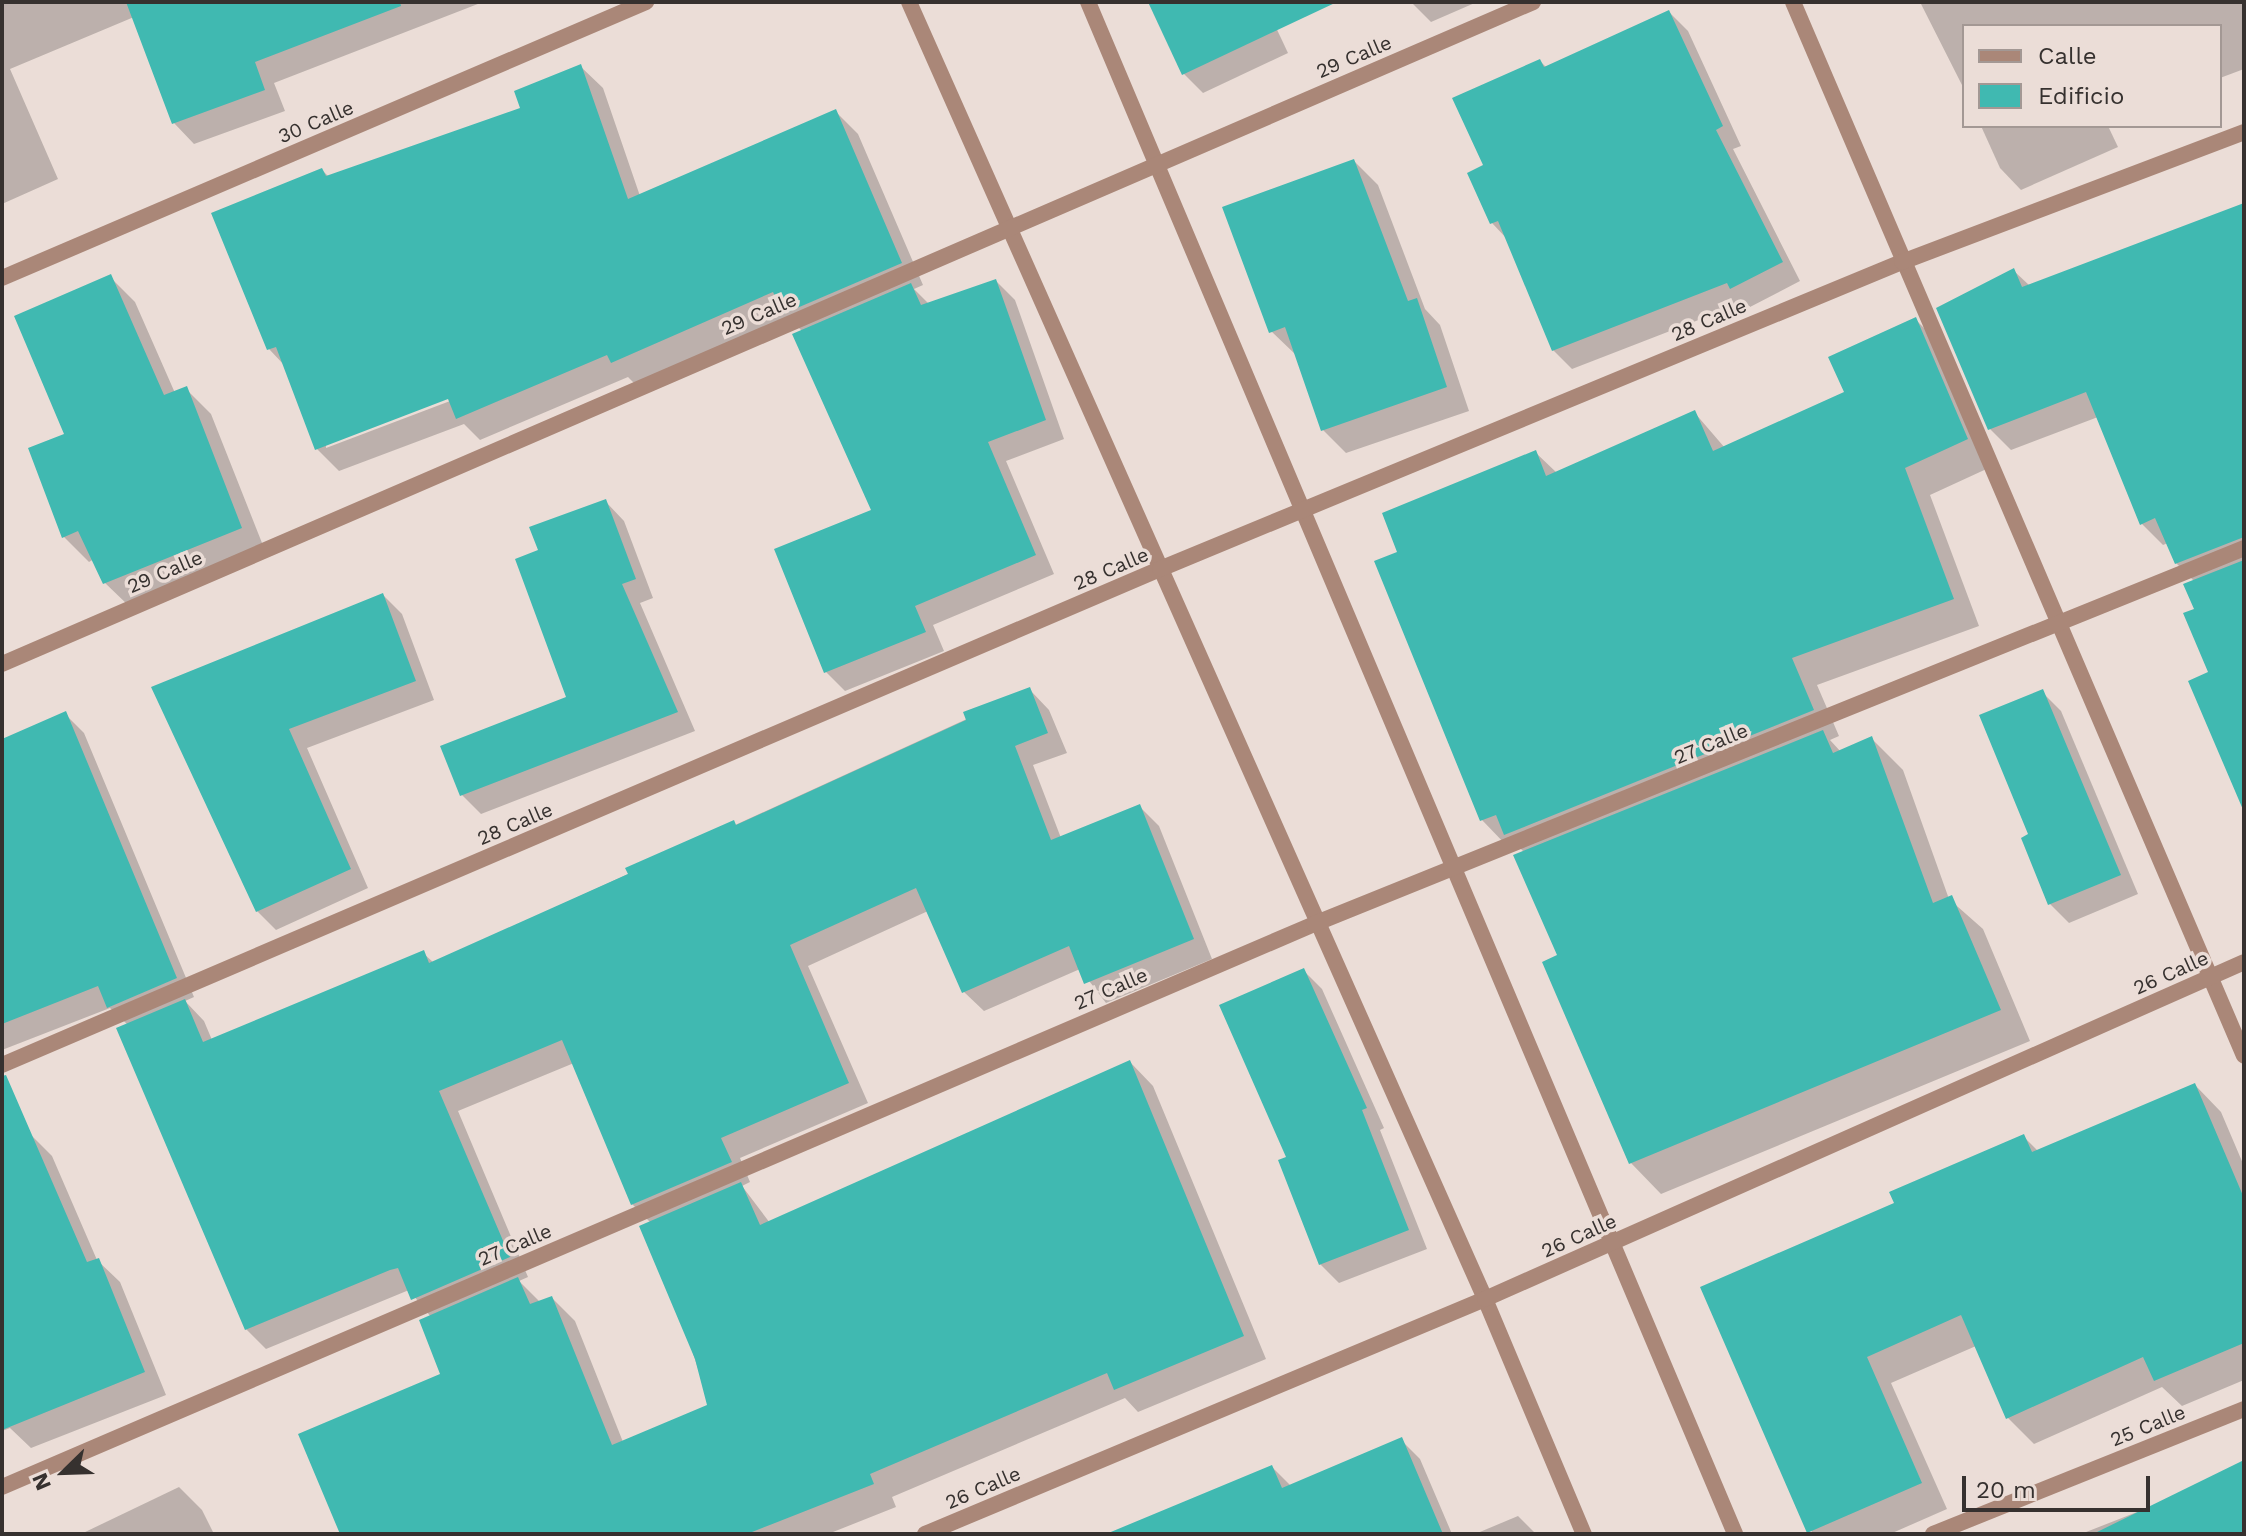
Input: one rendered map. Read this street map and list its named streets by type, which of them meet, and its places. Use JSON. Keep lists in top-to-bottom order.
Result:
{
  "streets": {
    "street": [
      "29 Calle",
      "30 Calle",
      "28 Calle",
      "27 Calle",
      "26 Calle",
      "25 Calle"
    ]
  },
  "legend": ["Calle", "Edificio"],
  "scale_bar": "20 m",
  "north": "bottom left"
}
